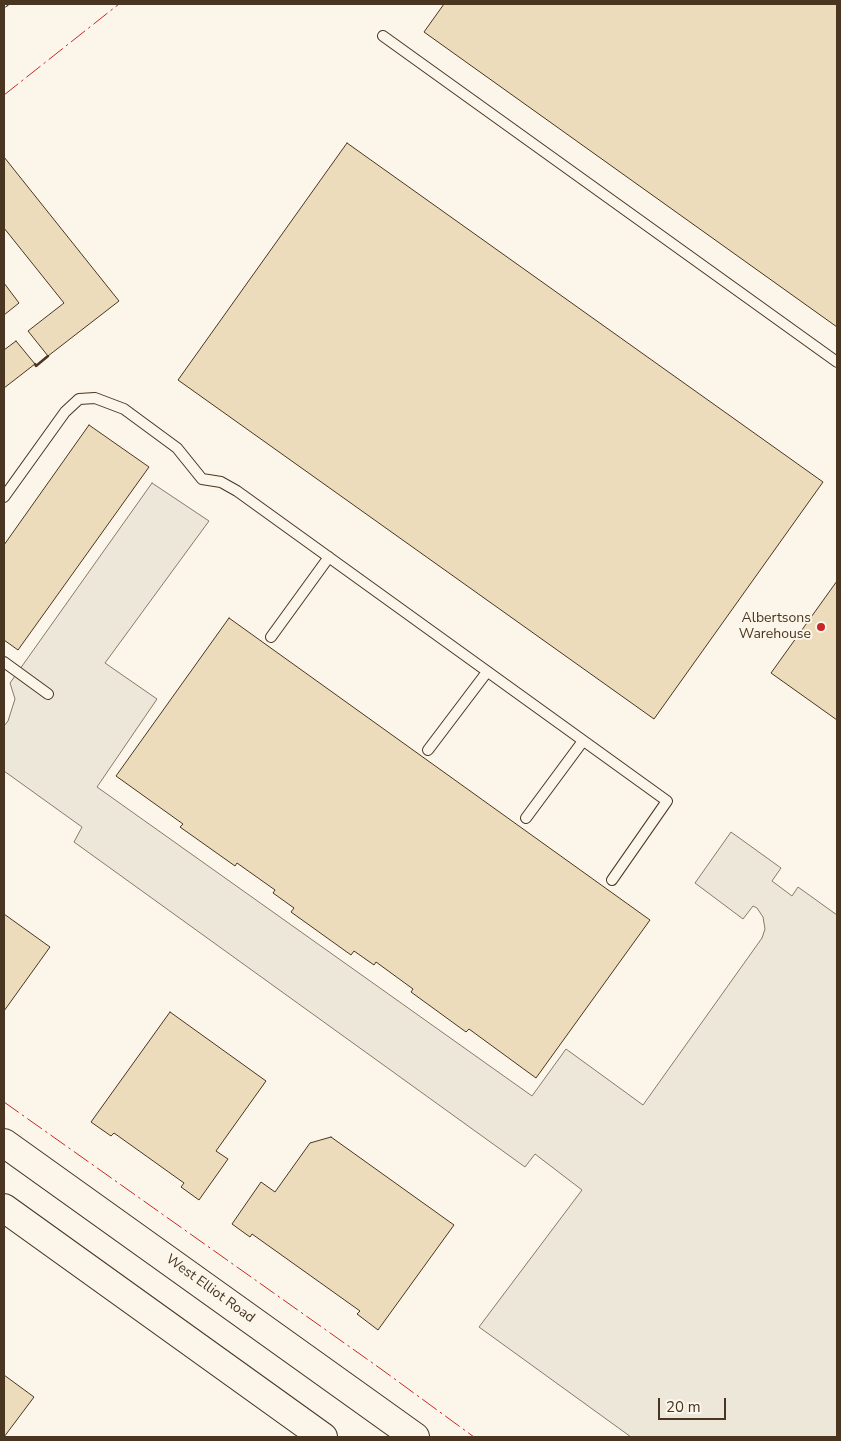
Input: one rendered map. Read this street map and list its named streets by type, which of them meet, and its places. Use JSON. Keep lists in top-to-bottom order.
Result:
{
  "streets": {
    "main road": ["West Elliot Road"]
  },
  "places": ["Albertsons Warehouse"],
  "scale_bar": "20 m"
}
